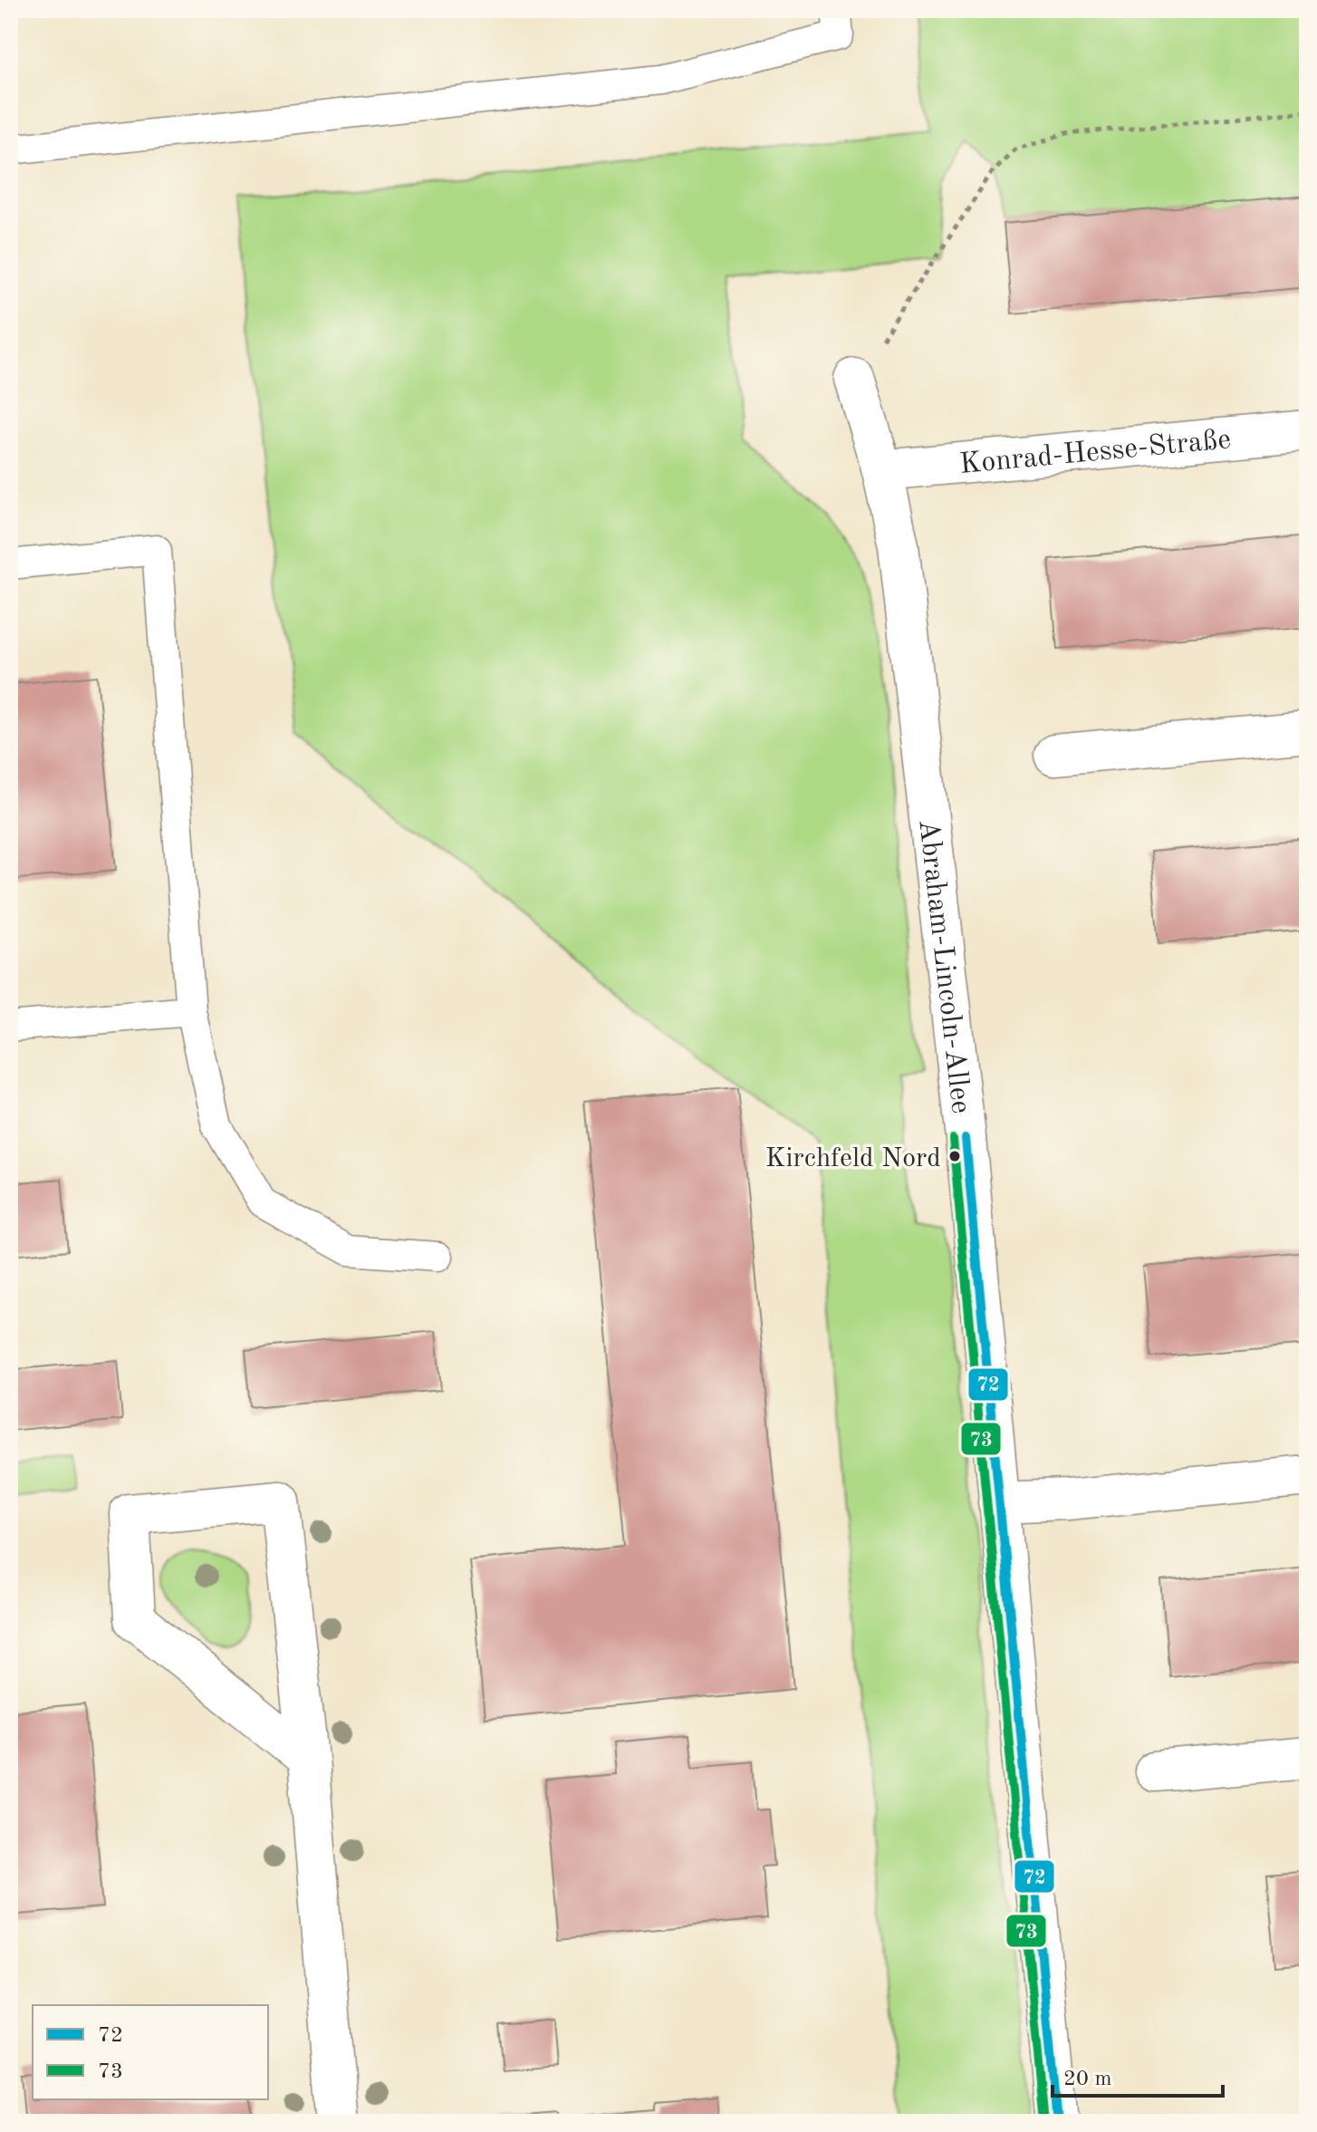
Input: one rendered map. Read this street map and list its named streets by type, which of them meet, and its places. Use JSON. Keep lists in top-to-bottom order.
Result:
{
  "streets": {
    "street": ["Konrad-Hesse-Straße", "Abraham-Lincoln-Allee"]
  },
  "crossings": [
    ["Konrad-Hesse-Straße", "Abraham-Lincoln-Allee"]
  ],
  "places": ["Kirchfeld Nord"],
  "lines": ["transit line 72", "transit line 73"],
  "legend": ["72", "73"],
  "scale_bar": "20 m"
}
